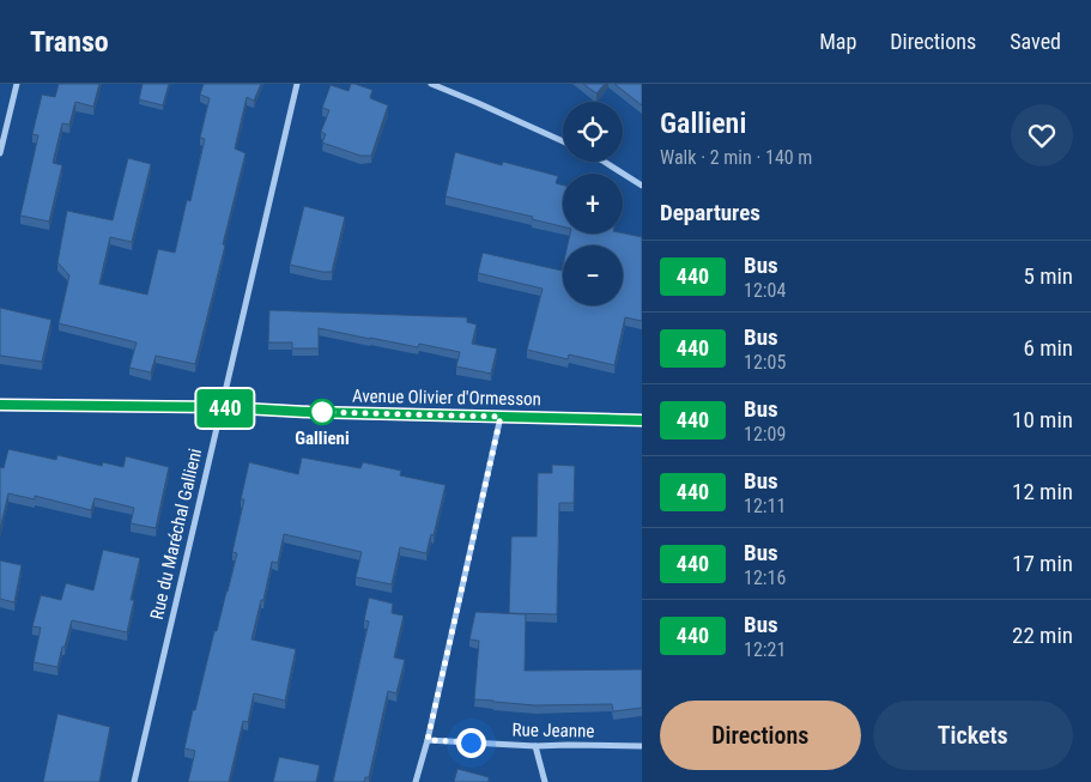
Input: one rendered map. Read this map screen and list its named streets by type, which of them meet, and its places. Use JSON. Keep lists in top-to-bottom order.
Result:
{
  "streets": {
    "main road": ["Avenue Olivier d'Ormesson"],
    "street": ["Rue du Maréchal Gallieni", "Rue Jeanne"]
  },
  "crossings": [
    ["Avenue Olivier d'Ormesson", "Rue du Maréchal Gallieni"]
  ],
  "places": ["Gallieni"],
  "lines": ["bus line 440"],
  "page": {
    "header": "Transo",
    "nav": ["Map", "Directions", "Saved"],
    "on_map": "440",
    "heading": [
      ["Gallieni", "Walk · 2 min · 140 m"],
      "Departures"
    ],
    "map_buttons": ["+", "−"],
    "list": [
      {
        "mark": "440",
        "name": "Bus",
        "note": "12:04",
        "value": "5 min"
      },
      {
        "mark": "440",
        "name": "Bus",
        "note": "12:05",
        "value": "6 min"
      },
      {
        "mark": "440",
        "name": "Bus",
        "note": "12:09",
        "value": "10 min"
      },
      {
        "mark": "440",
        "name": "Bus",
        "note": "12:11",
        "value": "12 min"
      },
      {
        "mark": "440",
        "name": "Bus",
        "note": "12:16",
        "value": "17 min"
      },
      {
        "mark": "440",
        "name": "Bus",
        "note": "12:21",
        "value": "22 min"
      }
    ],
    "buttons": ["Directions", "Tickets"]
  }
}
